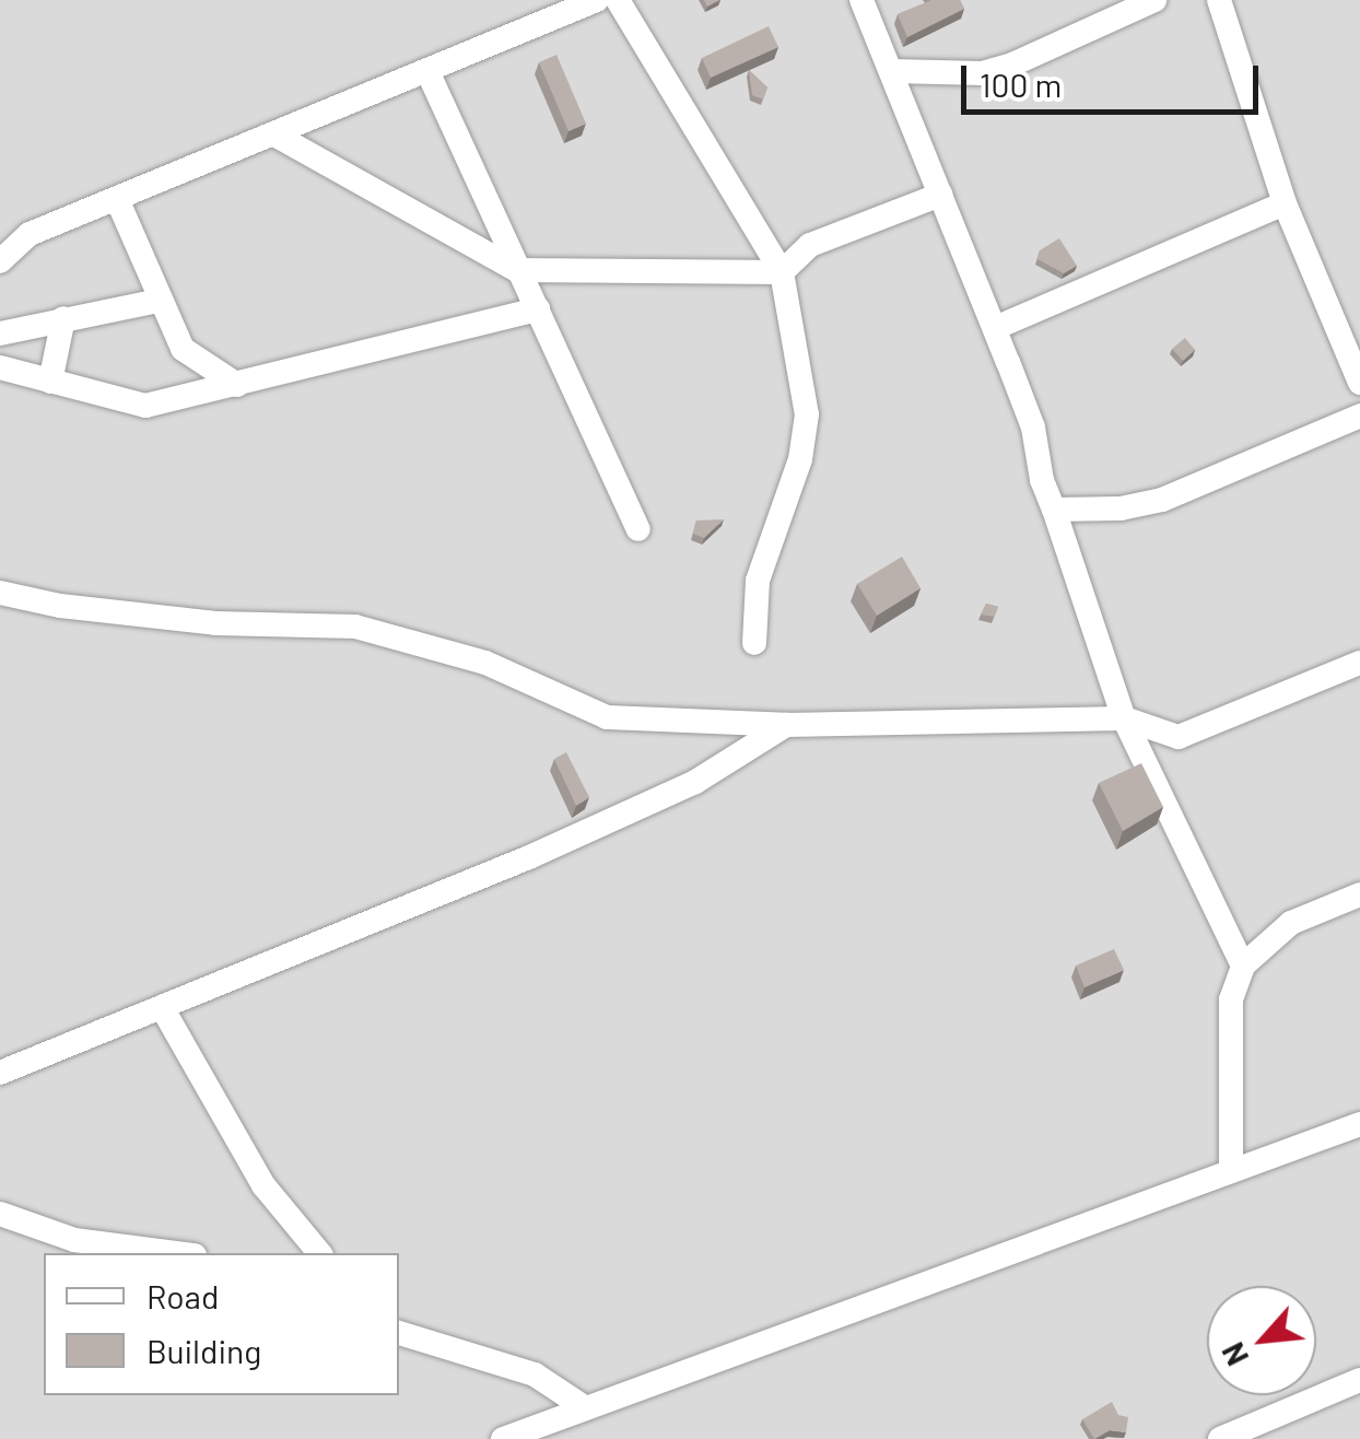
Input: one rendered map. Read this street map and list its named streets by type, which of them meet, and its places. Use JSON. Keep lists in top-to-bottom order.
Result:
{
  "legend": ["Road", "Building"],
  "scale_bar": "100 m",
  "north": "bottom left"
}
